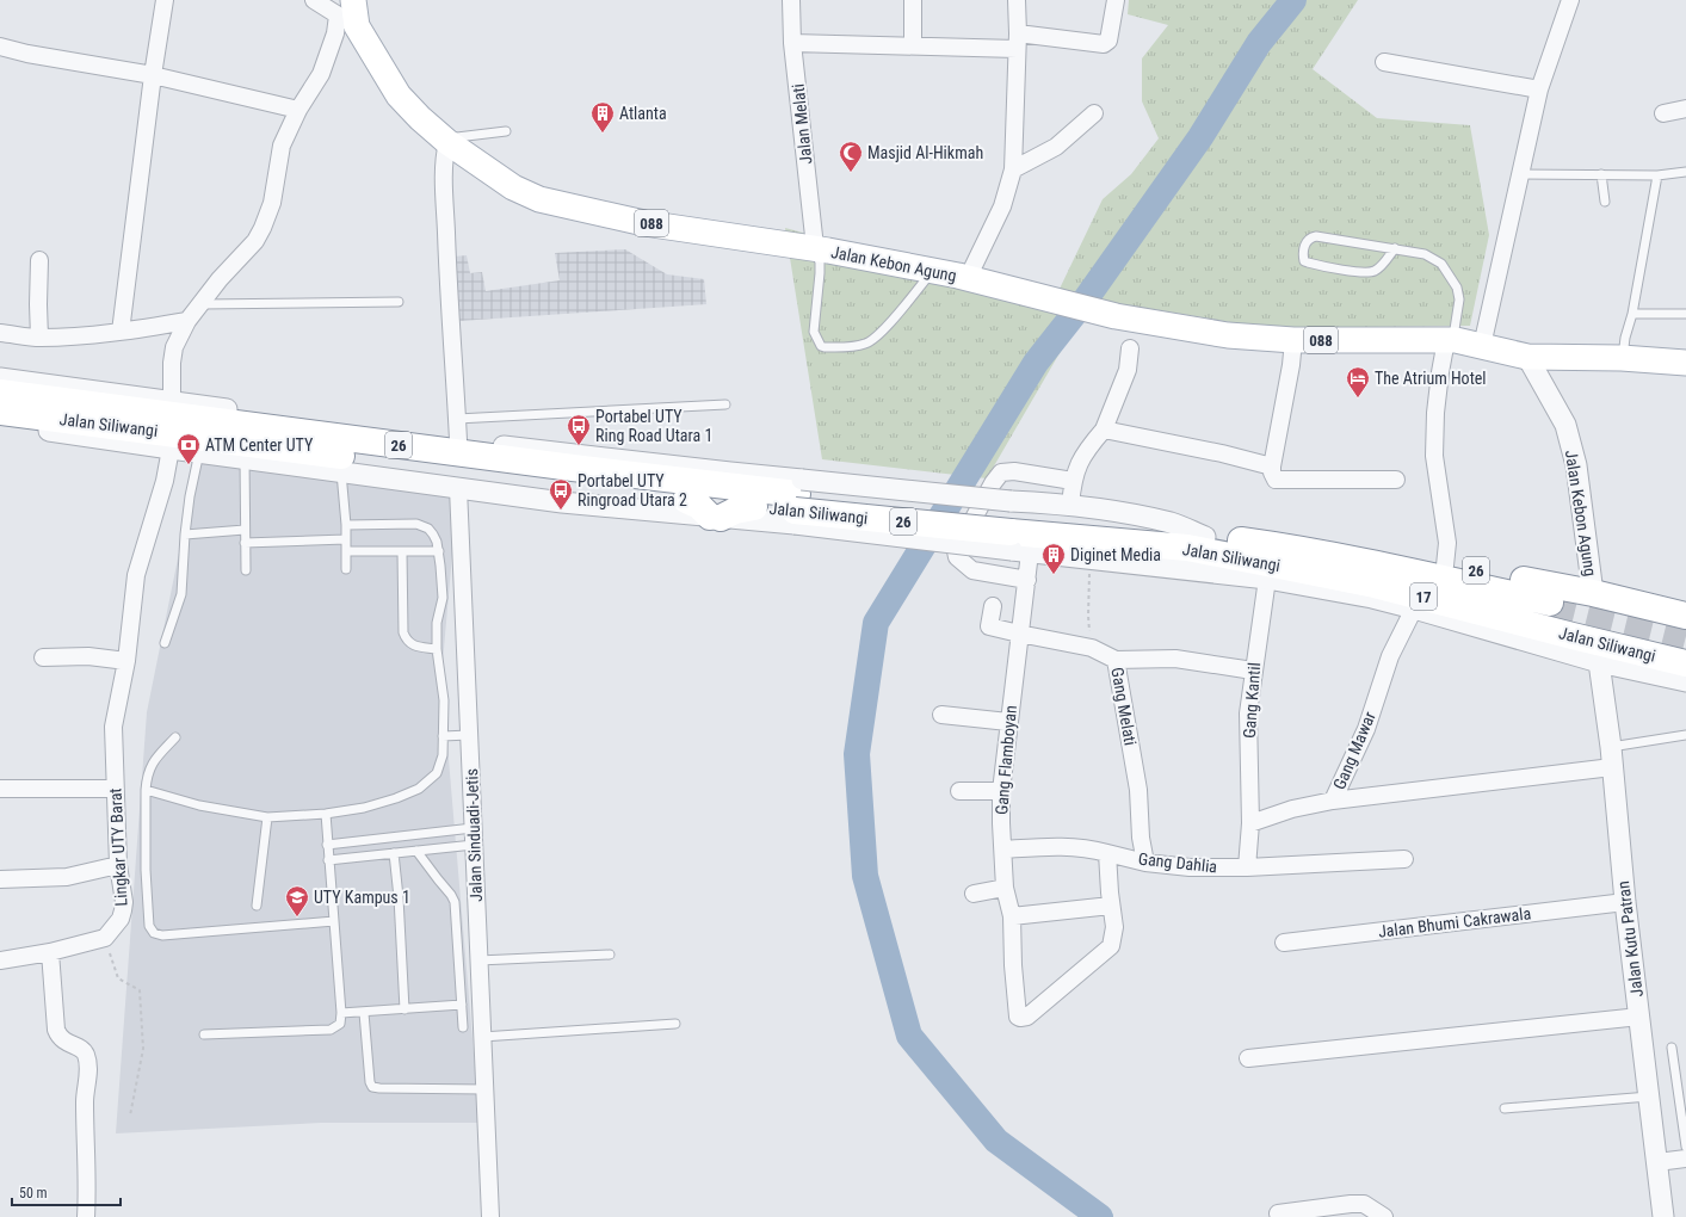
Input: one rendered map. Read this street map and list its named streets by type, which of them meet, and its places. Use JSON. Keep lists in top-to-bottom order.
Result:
{
  "streets": {
    "highway": ["Jalan Siliwangi", "26", "17"],
    "main road": ["088", "Jalan Kebon Agung"],
    "street": [
      "Jalan Melati",
      "Gang Kantil",
      "Gang Melati",
      "Gang Mawar",
      "Gang Flamboyan",
      "Jalan Sinduadi-Jetis",
      "Lingkar UTY Barat",
      "Gang Dahlia",
      "Jalan Bhumi Cakrawala",
      "Jalan Kutu Patran"
    ]
  },
  "crossings": [
    ["Jalan Melati", "Jalan Kebon Agung"],
    ["Jalan Kebon Agung", "26"],
    ["Jalan Siliwangi", "26"],
    ["Jalan Siliwangi", "Gang Kantil"],
    ["Jalan Siliwangi", "Gang Flamboyan"],
    ["Gang Kantil", "Gang Melati"],
    ["Gang Kantil", "Gang Mawar"],
    ["Gang Melati", "Gang Dahlia"],
    ["Gang Flamboyan", "Gang Dahlia"],
    ["Jalan Bhumi Cakrawala", "Jalan Kutu Patran"]
  ],
  "places": {
    "building": ["Atlanta", "Diginet Media"],
    "mosque": ["Masjid Al-Hikmah"],
    "hotel": ["The Atrium Hotel"],
    "bus stop": ["Portabel UTY Ring Road Utara 1", "Portabel UTY Ringroad Utara 2"],
    "bank": ["ATM Center UTY"],
    "school or university": ["UTY Kampus 1"]
  },
  "scale_bar": "50 m"
}
